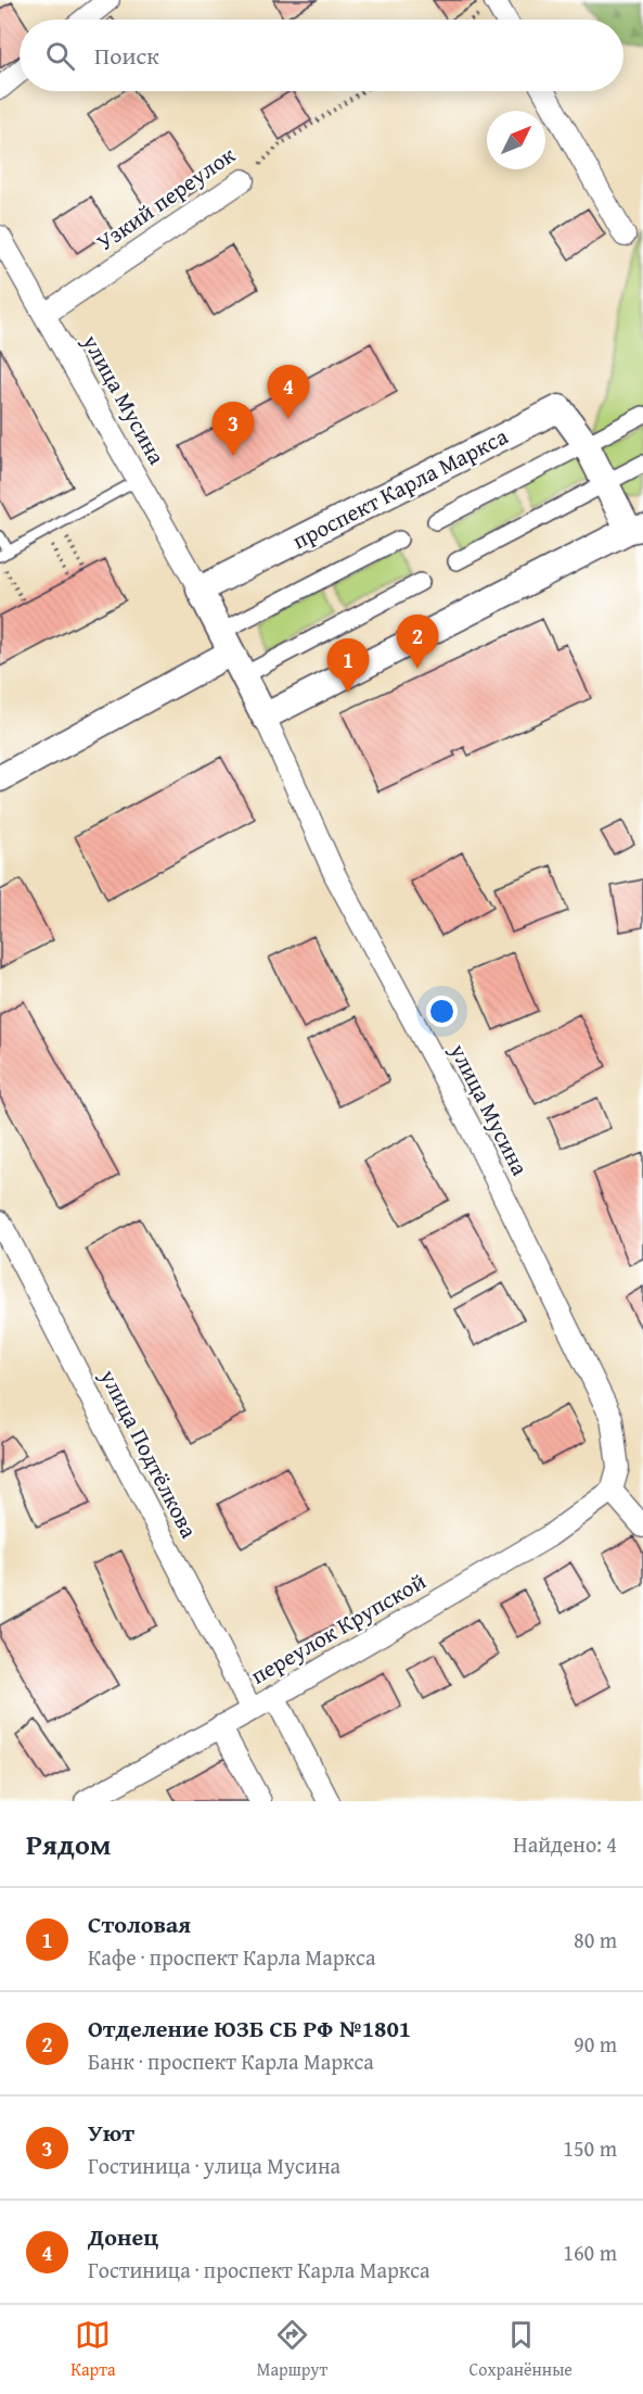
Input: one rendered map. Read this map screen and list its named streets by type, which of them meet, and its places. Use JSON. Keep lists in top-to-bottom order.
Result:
{
  "streets": {
    "street": [
      "Узкий переулок",
      "улица Мусина",
      "проспект Карла Маркса",
      "улица Подтёлкова",
      "переулок Крупской"
    ]
  },
  "crossings": [
    ["Узкий переулок", "улица Мусина"],
    ["улица Мусина", "проспект Карла Маркса"],
    ["улица Мусина", "переулок Крупской"],
    ["улица Подтёлкова", "переулок Крупской"]
  ],
  "north": "top right",
  "page": {
    "search": "Поиск",
    "pins": [
      "4",
      "3",
      "2",
      "1"
    ],
    "heading": ["Рядом", "Найдено: 4"],
    "list": [
      {
        "mark": "1",
        "name": "Столовая",
        "note": "Кафе · проспект Карла Маркса",
        "value": "80 m"
      },
      {
        "mark": "2",
        "name": "Отделение ЮЗБ СБ РФ №1801",
        "note": "Банк · проспект Карла Маркса",
        "value": "90 m"
      },
      {
        "mark": "3",
        "name": "Уют",
        "note": "Гостиница · улица Мусина",
        "value": "150 m"
      },
      {
        "mark": "4",
        "name": "Донец",
        "note": "Гостиница · проспект Карла Маркса",
        "value": "160 m"
      }
    ],
    "nav": ["Карта", "Маршрут", "Сохранённые"]
  }
}
